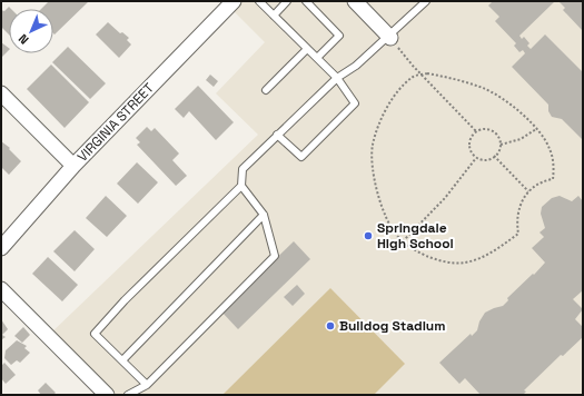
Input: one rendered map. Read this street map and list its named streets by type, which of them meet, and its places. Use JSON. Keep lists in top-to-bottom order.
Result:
{
  "streets": {
    "street": ["VIRGINIA STREET"]
  },
  "places": ["Springdale High School", "Bulldog Stadium"],
  "north": "bottom left"
}
